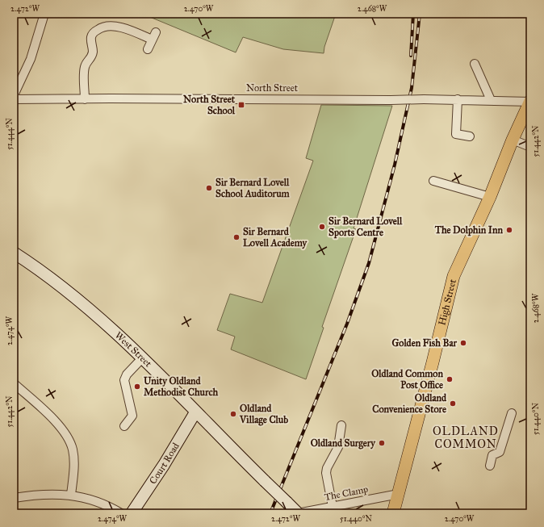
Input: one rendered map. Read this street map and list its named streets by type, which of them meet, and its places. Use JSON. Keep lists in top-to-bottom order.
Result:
{
  "streets": {
    "main road": ["High Street"],
    "street": [
      "North Street",
      "West Street",
      "Court Road",
      "The Clamp"
    ]
  },
  "crossings": [
    ["North Street", "High Street"],
    ["High Street", "The Clamp"],
    ["West Street", "Court Road"],
    ["West Street", "The Clamp"]
  ],
  "districts": ["OLDLAND COMMON"],
  "places": {
    "transit": ["North Street School"],
    "other": [
      "Sir Bernard Lovell School Auditorum",
      "Sir Bernard Lovell Sports Centre",
      "The Dolphin Inn",
      "Sir Bernard Lovell Academy",
      "Golden Fish Bar",
      "Oldland Common Post Office",
      "Unity Oldland Methodist Church",
      "Oldland Convenience Store",
      "Oldland Village Club",
      "Oldland Surgery"
    ]
  },
  "coordinates": [
    "2.472°W",
    "2.470°W",
    "2.468°W",
    "51.444°N",
    "51.442°N",
    "2.474°W",
    "51.440°N"
  ]
}
